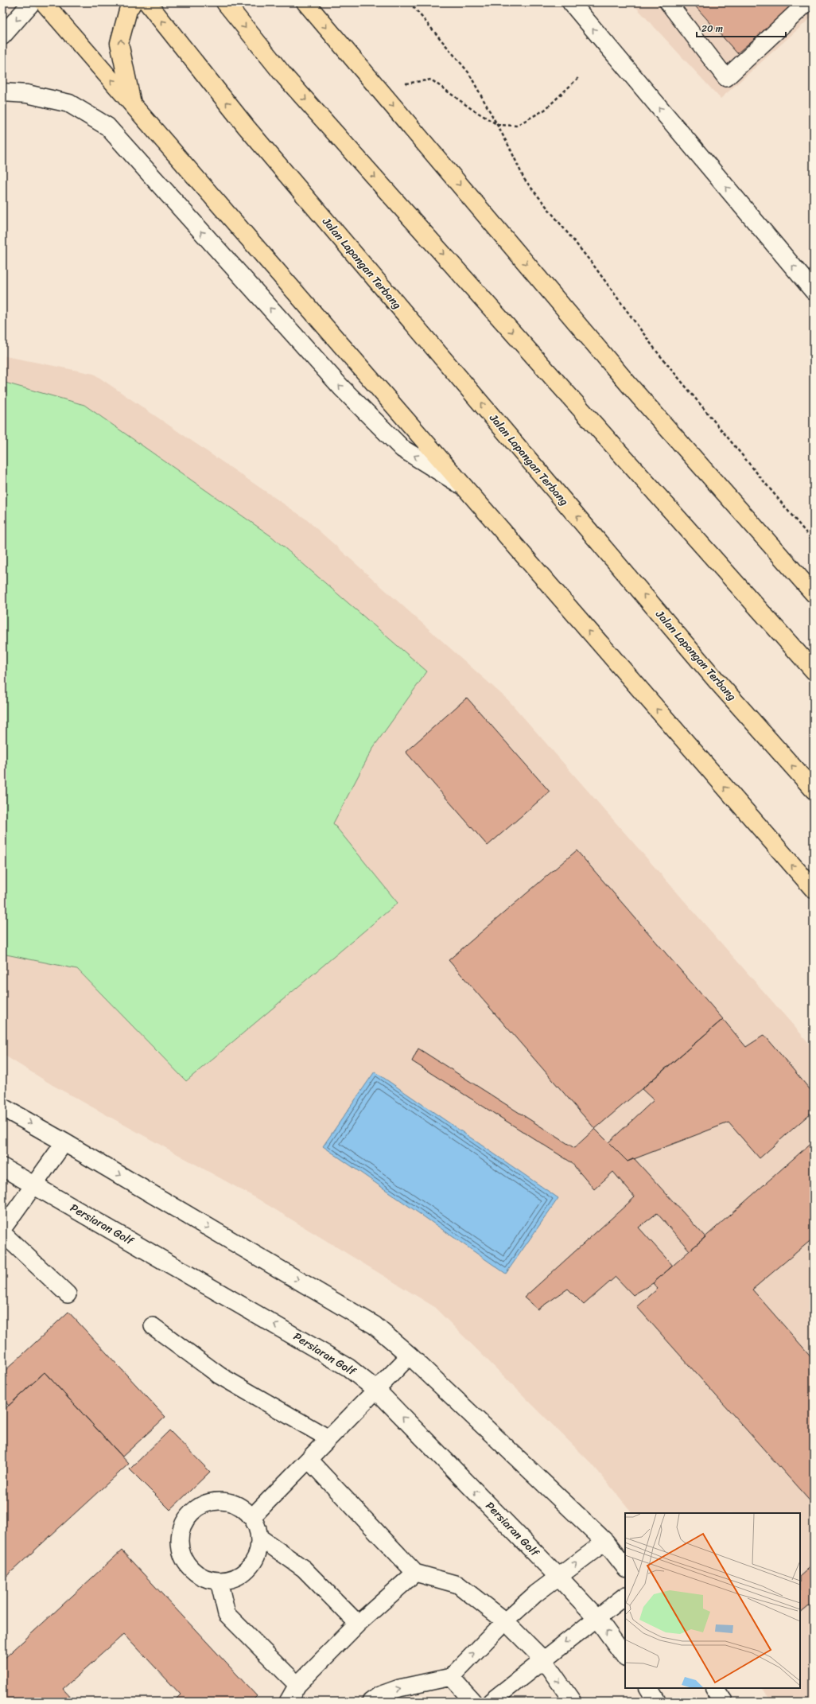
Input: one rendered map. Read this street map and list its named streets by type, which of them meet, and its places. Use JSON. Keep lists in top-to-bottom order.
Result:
{
  "streets": {
    "main road": ["Jalan Lapangan Terbang"],
    "street": ["Persiaran Golf"]
  },
  "scale_bar": "20 m"
}
